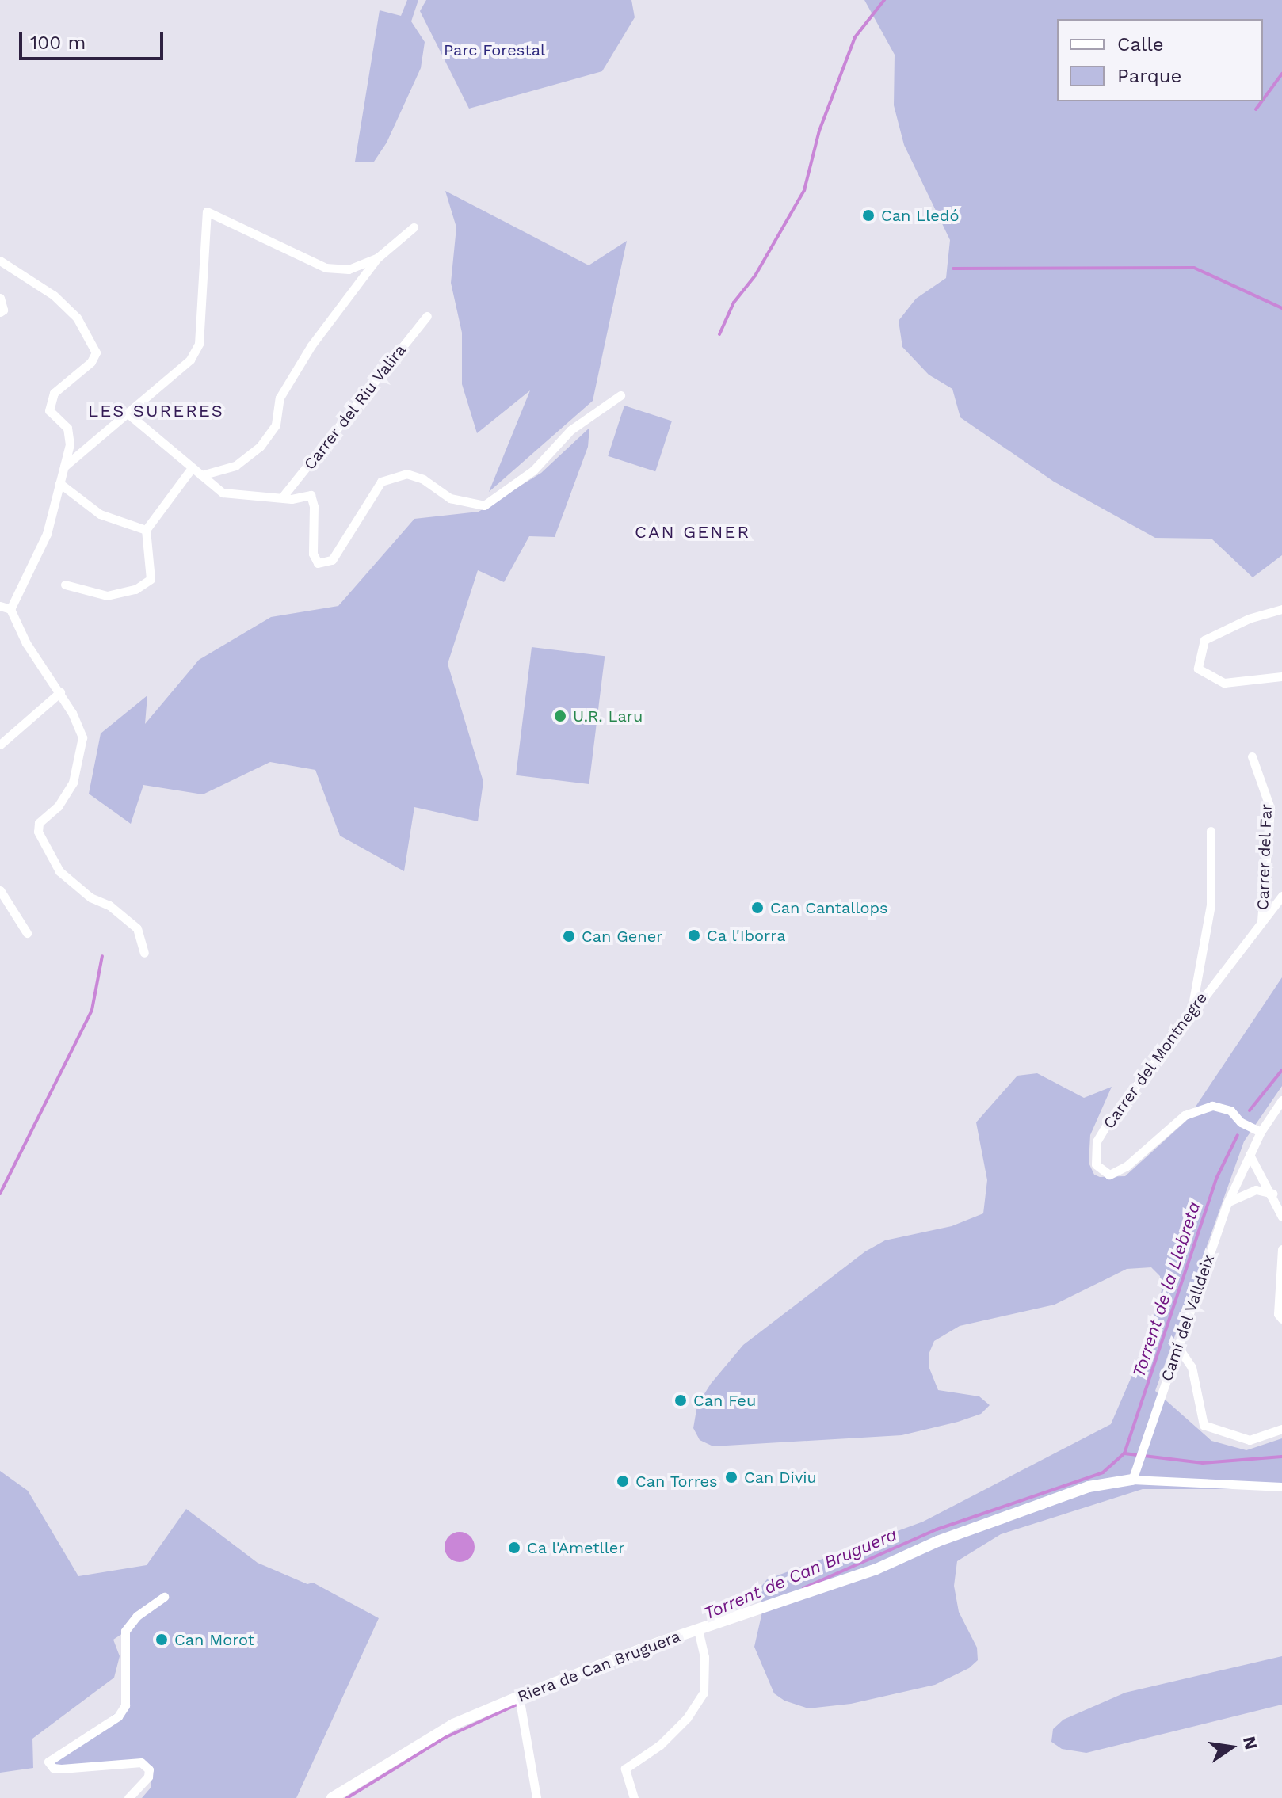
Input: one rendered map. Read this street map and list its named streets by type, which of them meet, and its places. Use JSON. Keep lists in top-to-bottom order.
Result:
{
  "streets": {
    "street": [
      "Carrer del Riu Valira",
      "Carrer del Far",
      "Carrer del Montnegre",
      "Camí del Valldeix",
      "Riera de Can Bruguera"
    ]
  },
  "crossings": [
    ["Carrer del Far", "Carrer del Montnegre"],
    ["Camí del Valldeix", "Riera de Can Bruguera"]
  ],
  "districts": ["LES SURERES", "CAN GENER"],
  "water": ["Torrent de la Llebreta", "Torrent de Can Bruguera"],
  "parks": ["Parc Forestal"],
  "places": [
    "Can Lledó",
    "U.R. Laru",
    "Can Cantallops",
    "Ca l'Iborra",
    "Can Gener",
    "Can Feu",
    "Can Diviu",
    "Can Torres",
    "Ca l'Ametller",
    "Can Morot"
  ],
  "legend": ["Calle", "Parque"],
  "scale_bar": "100 m",
  "north": "right"
}
